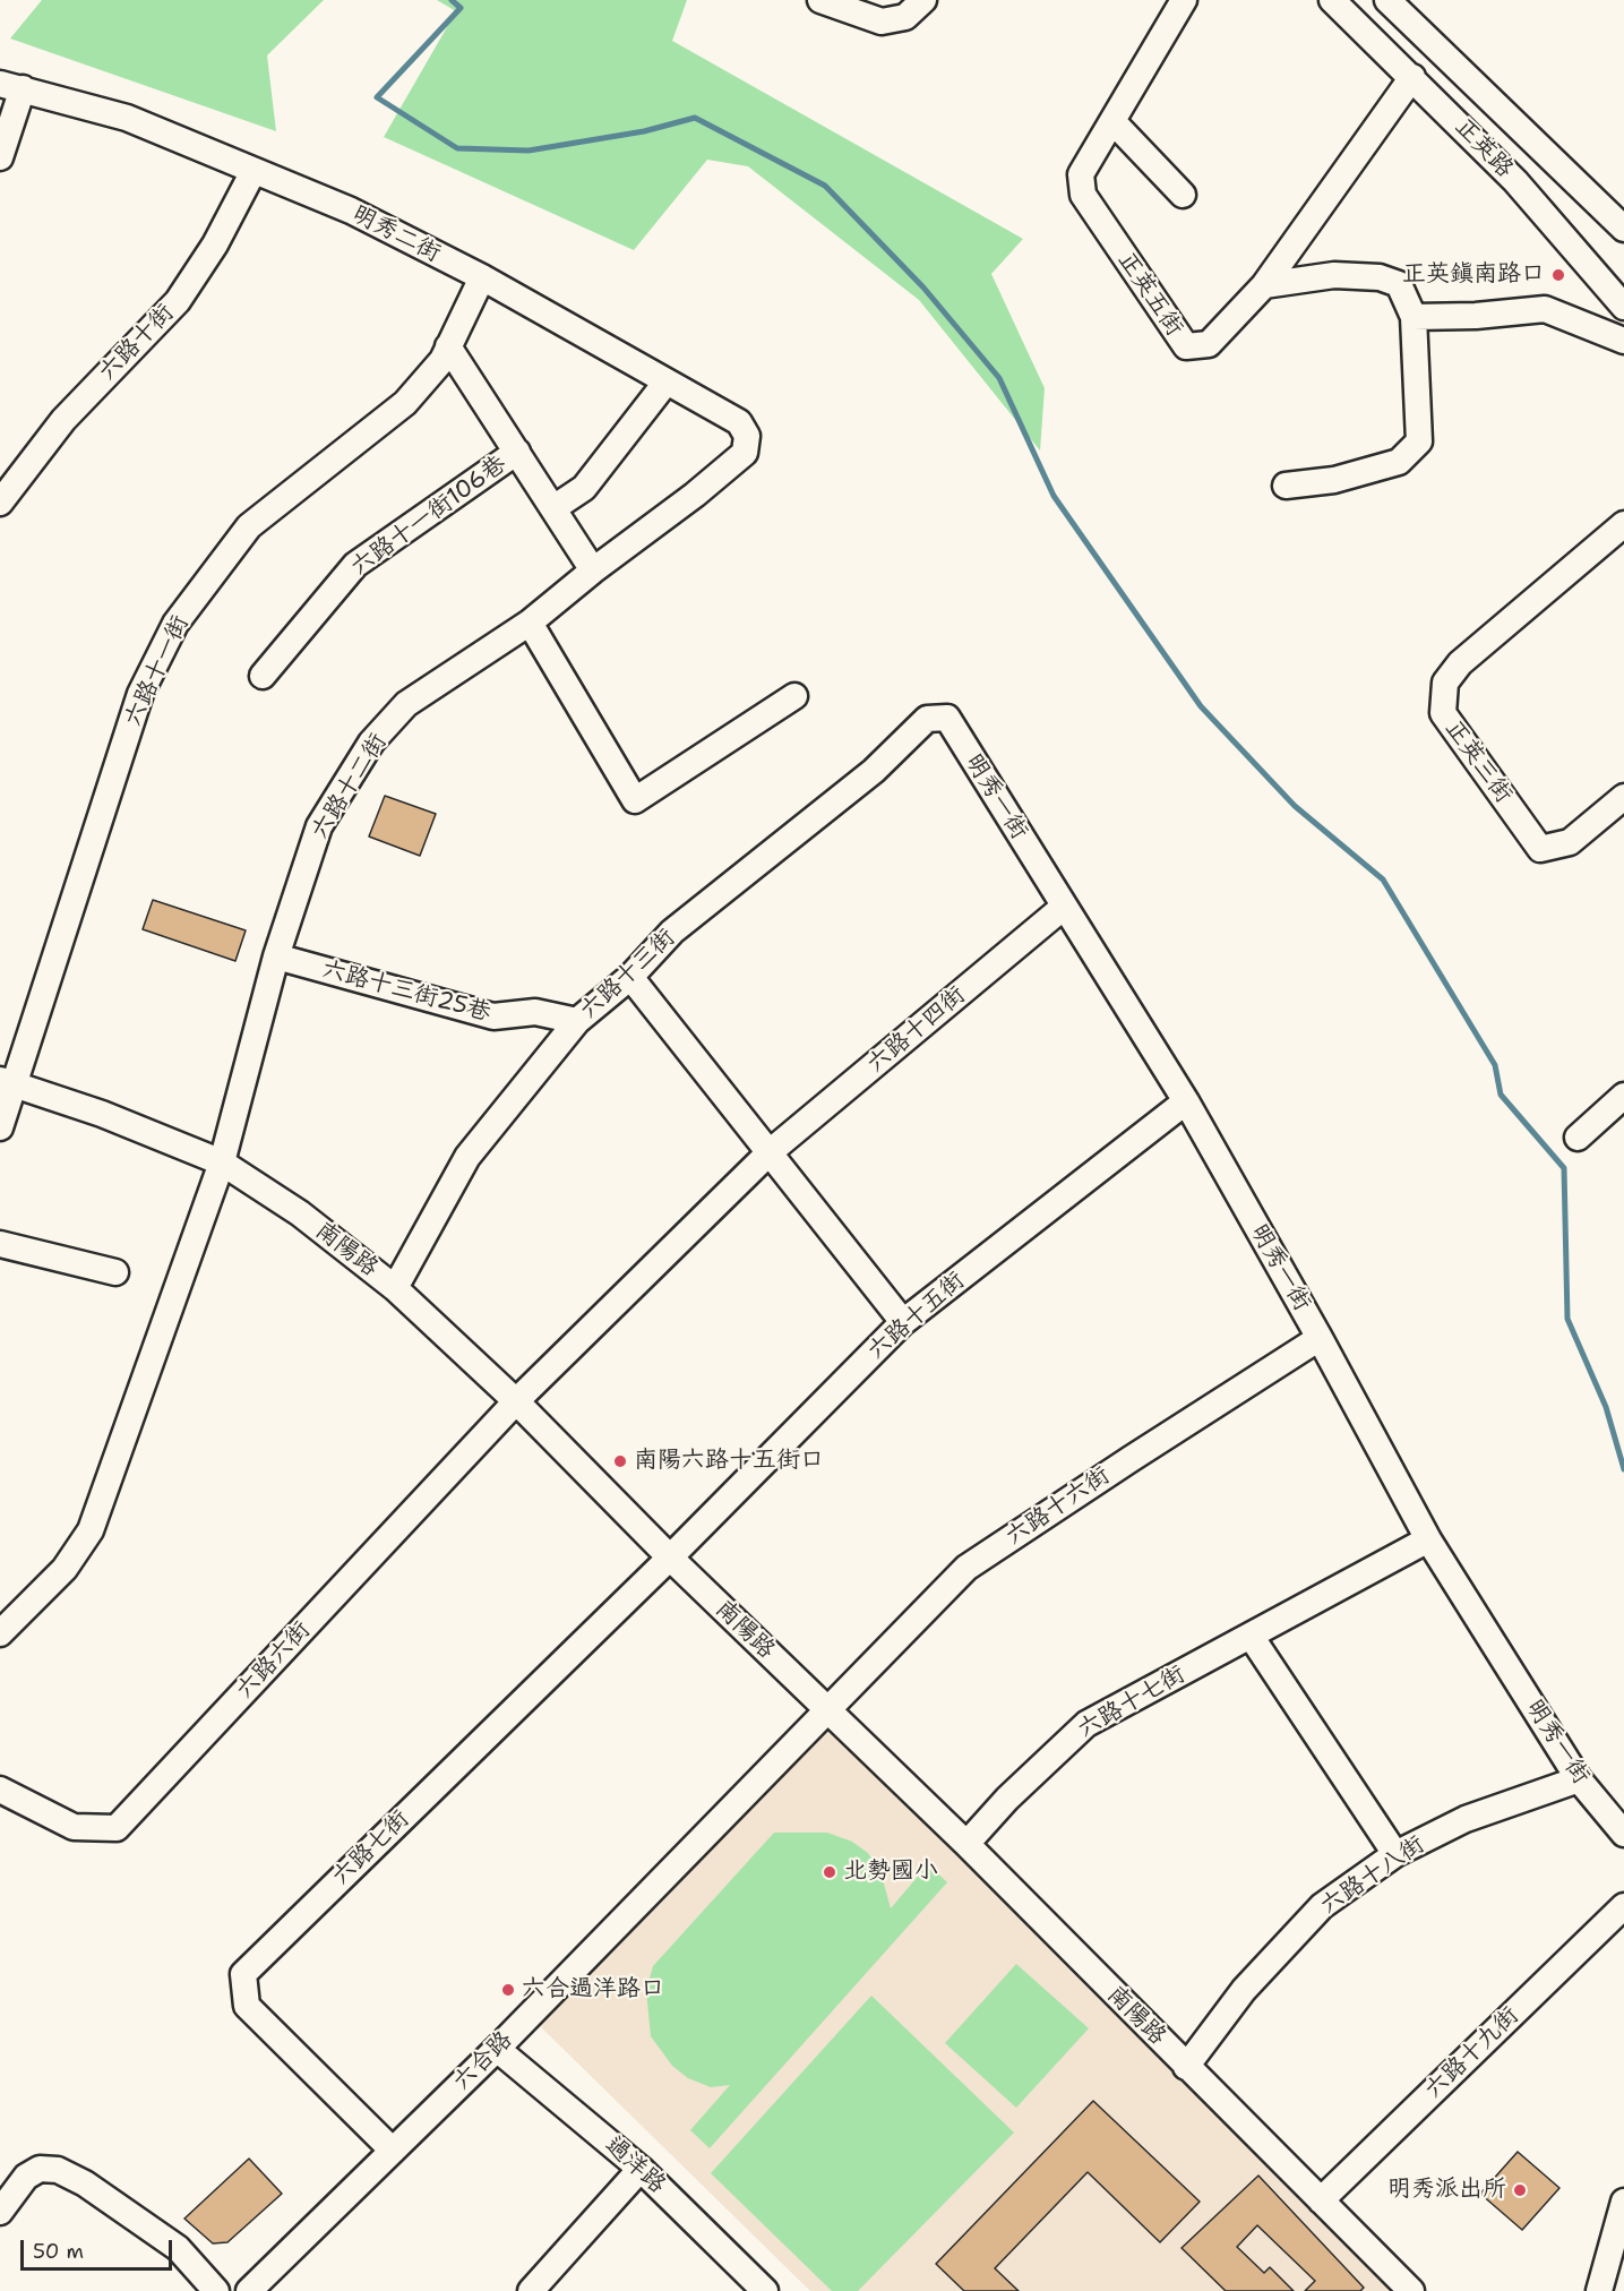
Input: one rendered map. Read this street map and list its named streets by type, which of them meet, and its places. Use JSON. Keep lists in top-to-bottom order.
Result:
{
  "streets": {
    "street": [
      "正英路",
      "明秀二街",
      "正英五街",
      "六路十街",
      "六路十一街106巷",
      "六路十一街",
      "正英三街",
      "六路十二街",
      "明秀一街",
      "六路十三街",
      "六路十三街25巷",
      "六路十四街",
      "南陽路",
      "六路十五街",
      "六路十六街",
      "六路六街",
      "六路十七街",
      "六路七街",
      "六路十八街",
      "六路十九街",
      "六合路",
      "過洋路"
    ]
  },
  "crossings": [
    ["正英路", "正英五街"],
    ["明秀二街", "六路十街"],
    ["明秀二街", "六路十一街"],
    ["明秀二街", "六路十二街"],
    ["六路十一街106巷", "六路十一街"],
    ["六路十一街106巷", "六路十二街"],
    ["六路十一街", "南陽路"],
    ["六路十二街", "六路十三街25巷"],
    ["六路十二街", "南陽路"],
    ["明秀一街", "六路十三街"],
    ["明秀一街", "六路十四街"],
    ["明秀一街", "六路十五街"],
    ["明秀一街", "六路十六街"],
    ["明秀一街", "六路十七街"],
    ["明秀一街", "六路十八街"],
    ["六路十三街", "六路十三街25巷"],
    ["六路十三街", "南陽路"],
    ["六路十四街", "南陽路"],
    ["六路十四街", "六路六街"],
    ["南陽路", "六路十五街"],
    ["南陽路", "六路十六街"],
    ["南陽路", "六路六街"],
    ["南陽路", "六路十七街"],
    ["南陽路", "六路七街"],
    ["南陽路", "六路十八街"],
    ["南陽路", "六路十九街"],
    ["南陽路", "六合路"],
    ["六路十五街", "六路七街"],
    ["六路十六街", "六合路"],
    ["六路七街", "六合路"],
    ["六合路", "過洋路"]
  ],
  "places": [
    "正英鎮南路口",
    "南陽六路十五街口",
    "北勢國小",
    "六合過洋路口",
    "明秀派出所"
  ],
  "scale_bar": "50 m"
}
